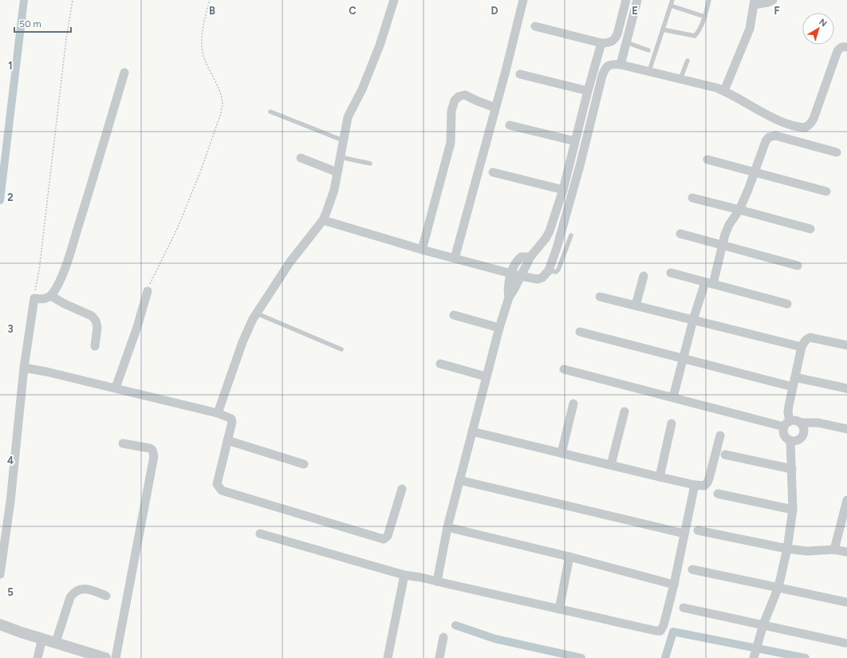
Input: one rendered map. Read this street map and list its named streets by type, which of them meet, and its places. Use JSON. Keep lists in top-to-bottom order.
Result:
{
  "scale_bar": "50 m",
  "north": "top right",
  "grid": {
    "columns": [
      "B",
      "C",
      "D",
      "E",
      "F"
    ],
    "rows": [
      "1",
      "2",
      "3",
      "4",
      "5"
    ]
  }
}
